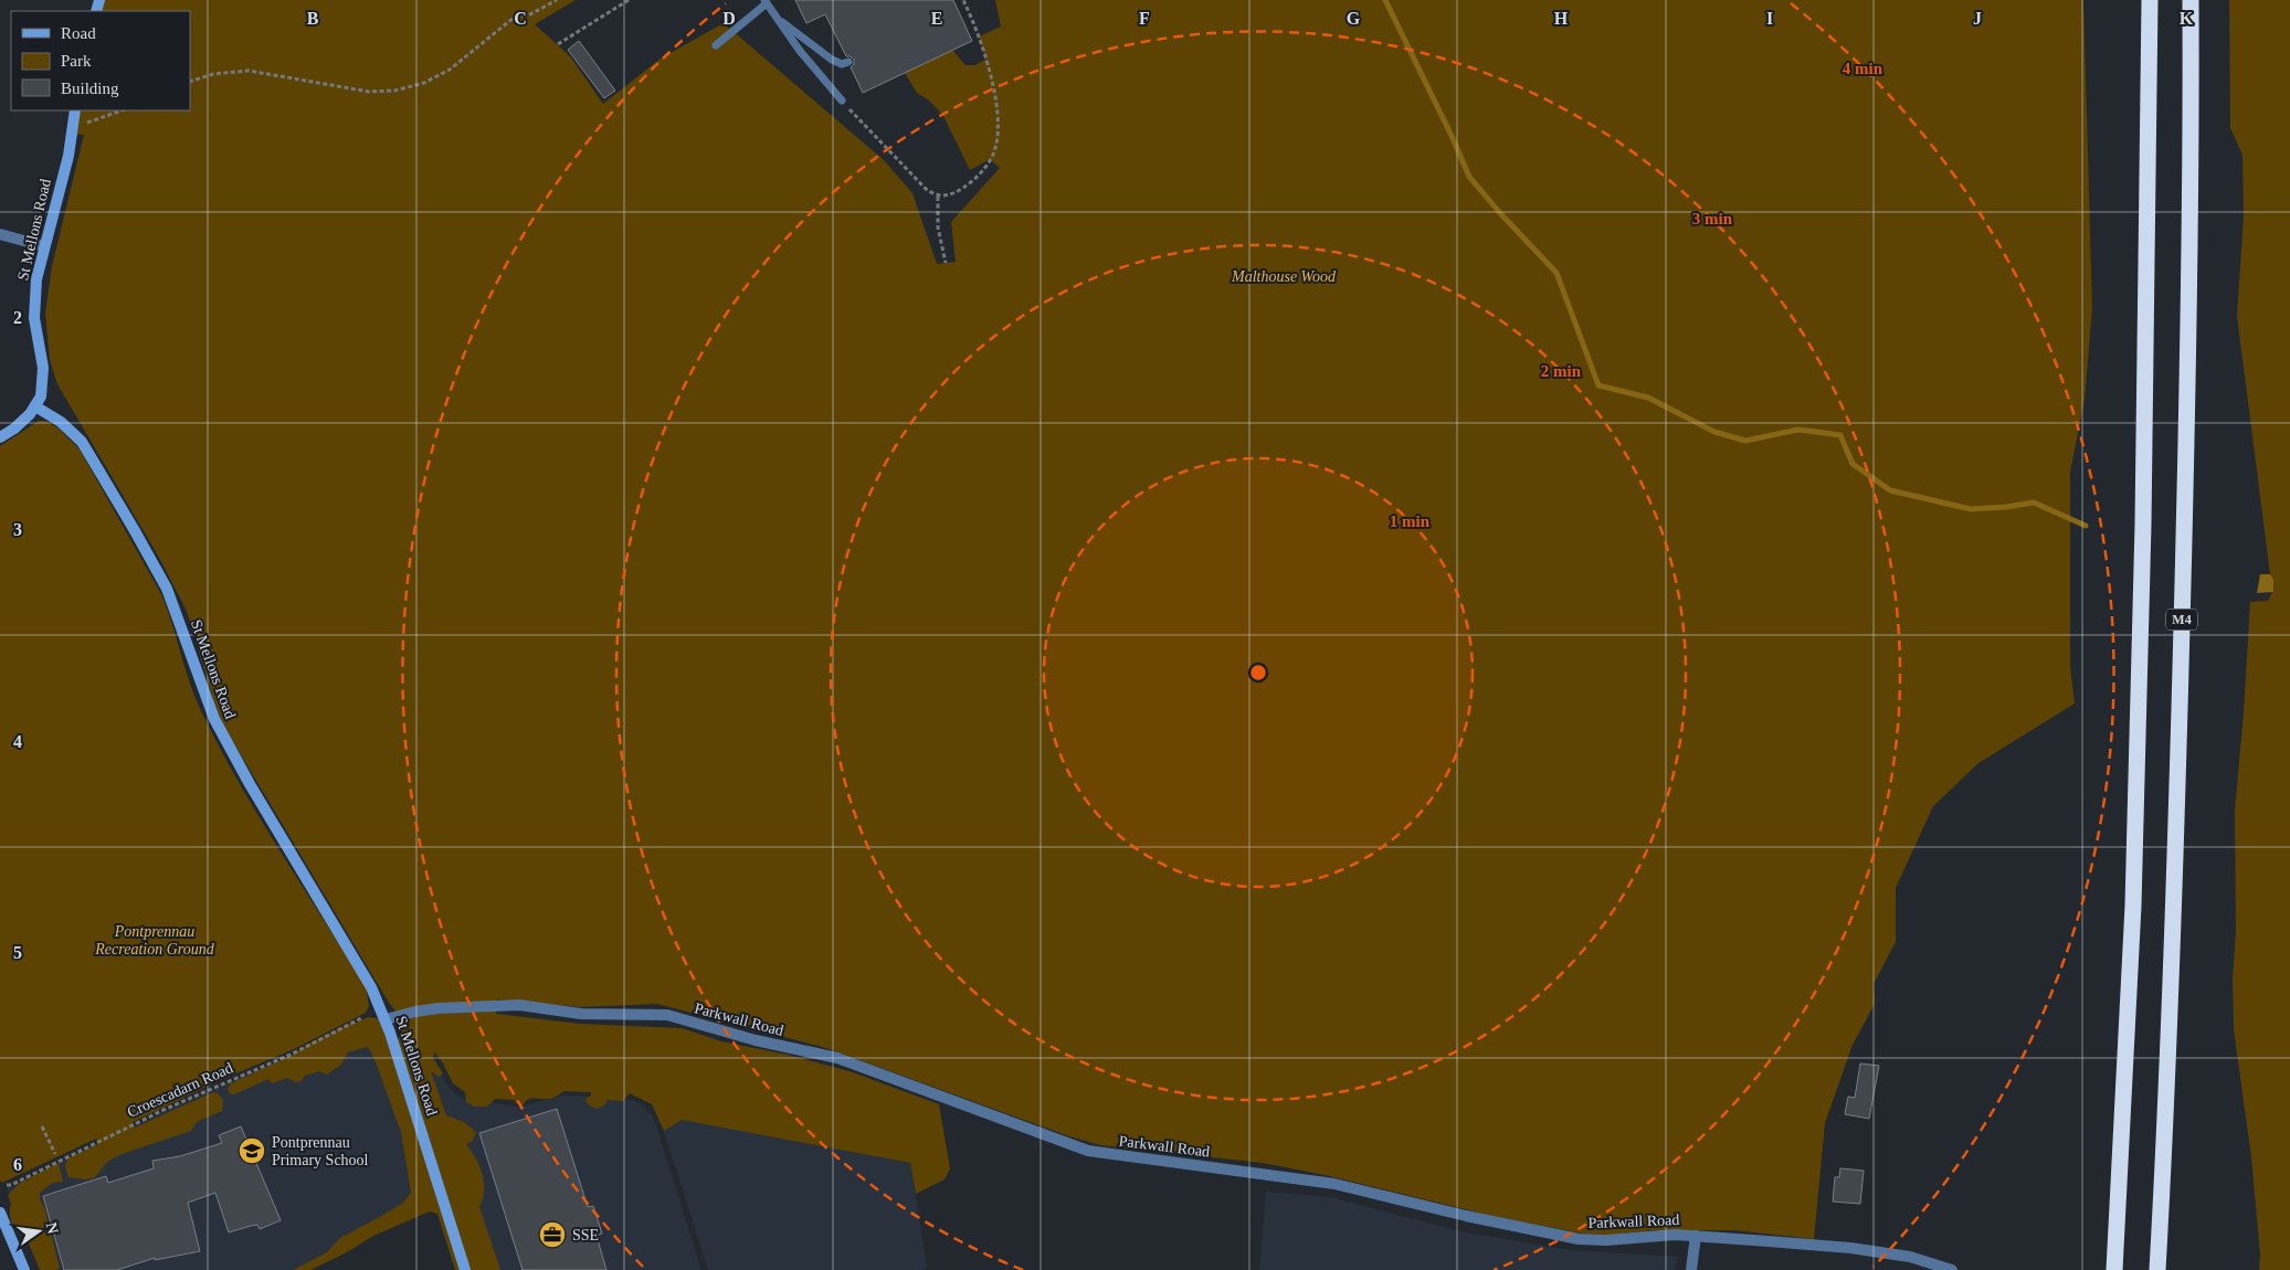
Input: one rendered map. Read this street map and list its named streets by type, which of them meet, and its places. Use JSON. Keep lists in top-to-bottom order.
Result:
{
  "streets": {
    "highway": ["M4"],
    "main road": ["St Mellons Road"],
    "street": ["Parkwall Road"],
    "path": ["Croescadarn Road"]
  },
  "crossings": [
    ["St Mellons Road", "Parkwall Road"]
  ],
  "parks": ["Malthouse Wood", "Pontprennau Recreation Ground"],
  "places": {
    "school or university": ["Pontprennau Primary School"],
    "office": ["SSE"]
  },
  "legend": ["Road", "Park", "Building"],
  "north": "right",
  "grid": {
    "columns": [
      "B",
      "C",
      "D",
      "E",
      "F",
      "G",
      "H",
      "I",
      "J",
      "K"
    ],
    "rows": [
      "2",
      "3",
      "4",
      "5",
      "6"
    ]
  },
  "rings": [
    "4 min",
    "3 min",
    "2 min",
    "1 min"
  ]
}
